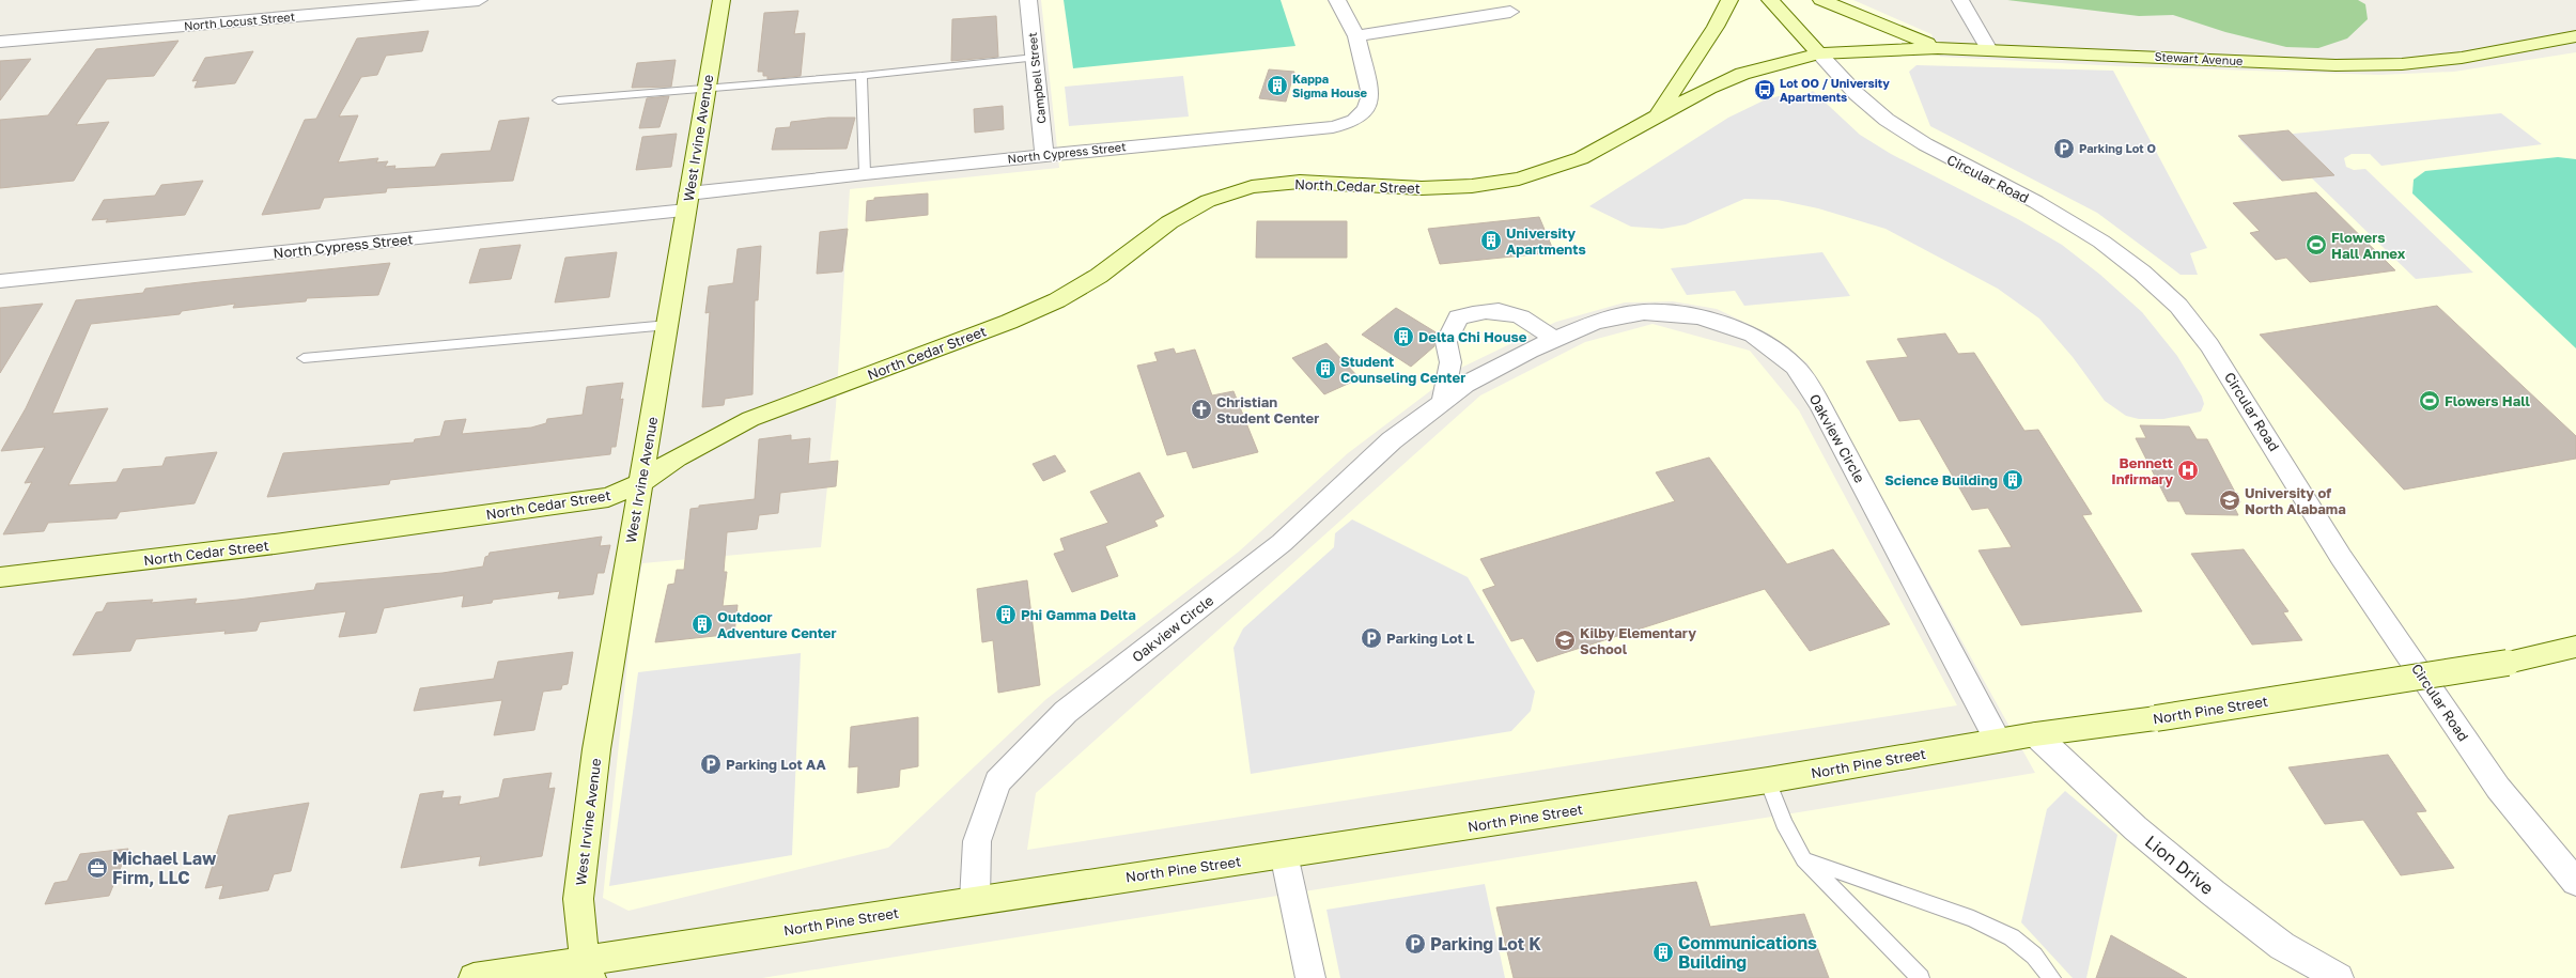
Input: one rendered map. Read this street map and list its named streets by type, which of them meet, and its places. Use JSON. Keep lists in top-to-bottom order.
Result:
{
  "streets": {
    "street": [
      "North Locust Street",
      "Stewart Avenue",
      "Campbell Street",
      "West Irvine Avenue",
      "North Cypress Street",
      "Circular Road",
      "North Cedar Street",
      "Oakview Circle",
      "North Pine Street",
      "Lion Drive"
    ]
  },
  "crossings": [
    ["Stewart Avenue", "Circular Road"],
    ["Stewart Avenue", "North Cedar Street"],
    ["Campbell Street", "North Cypress Street"],
    ["West Irvine Avenue", "North Cypress Street"],
    ["West Irvine Avenue", "North Cedar Street"],
    ["West Irvine Avenue", "North Pine Street"],
    ["Circular Road", "North Cedar Street"],
    ["Oakview Circle", "North Pine Street"],
    ["North Pine Street", "Lion Drive"]
  ],
  "places": {
    "building": [
      "Kappa Sigma House",
      "University Apartments",
      "Delta Chi House",
      "Student Counseling Center",
      "Science Building",
      "Phi Gamma Delta",
      "Outdoor Adventure Center",
      "Communications Building"
    ],
    "bus stop": ["Lot OO / University Apartments"],
    "parking": [
      "Parking Lot O",
      "Parking Lot L",
      "Parking Lot AA",
      "Parking Lot K"
    ],
    "sports": ["Flowers Hall Annex", "Flowers Hall"],
    "church": ["Christian Student Center"],
    "hospital": ["Bennett Infirmary"],
    "school or university": ["University of North Alabama", "Kilby Elementary School"],
    "office": ["Michael Law Firm, LLC"]
  }
}
